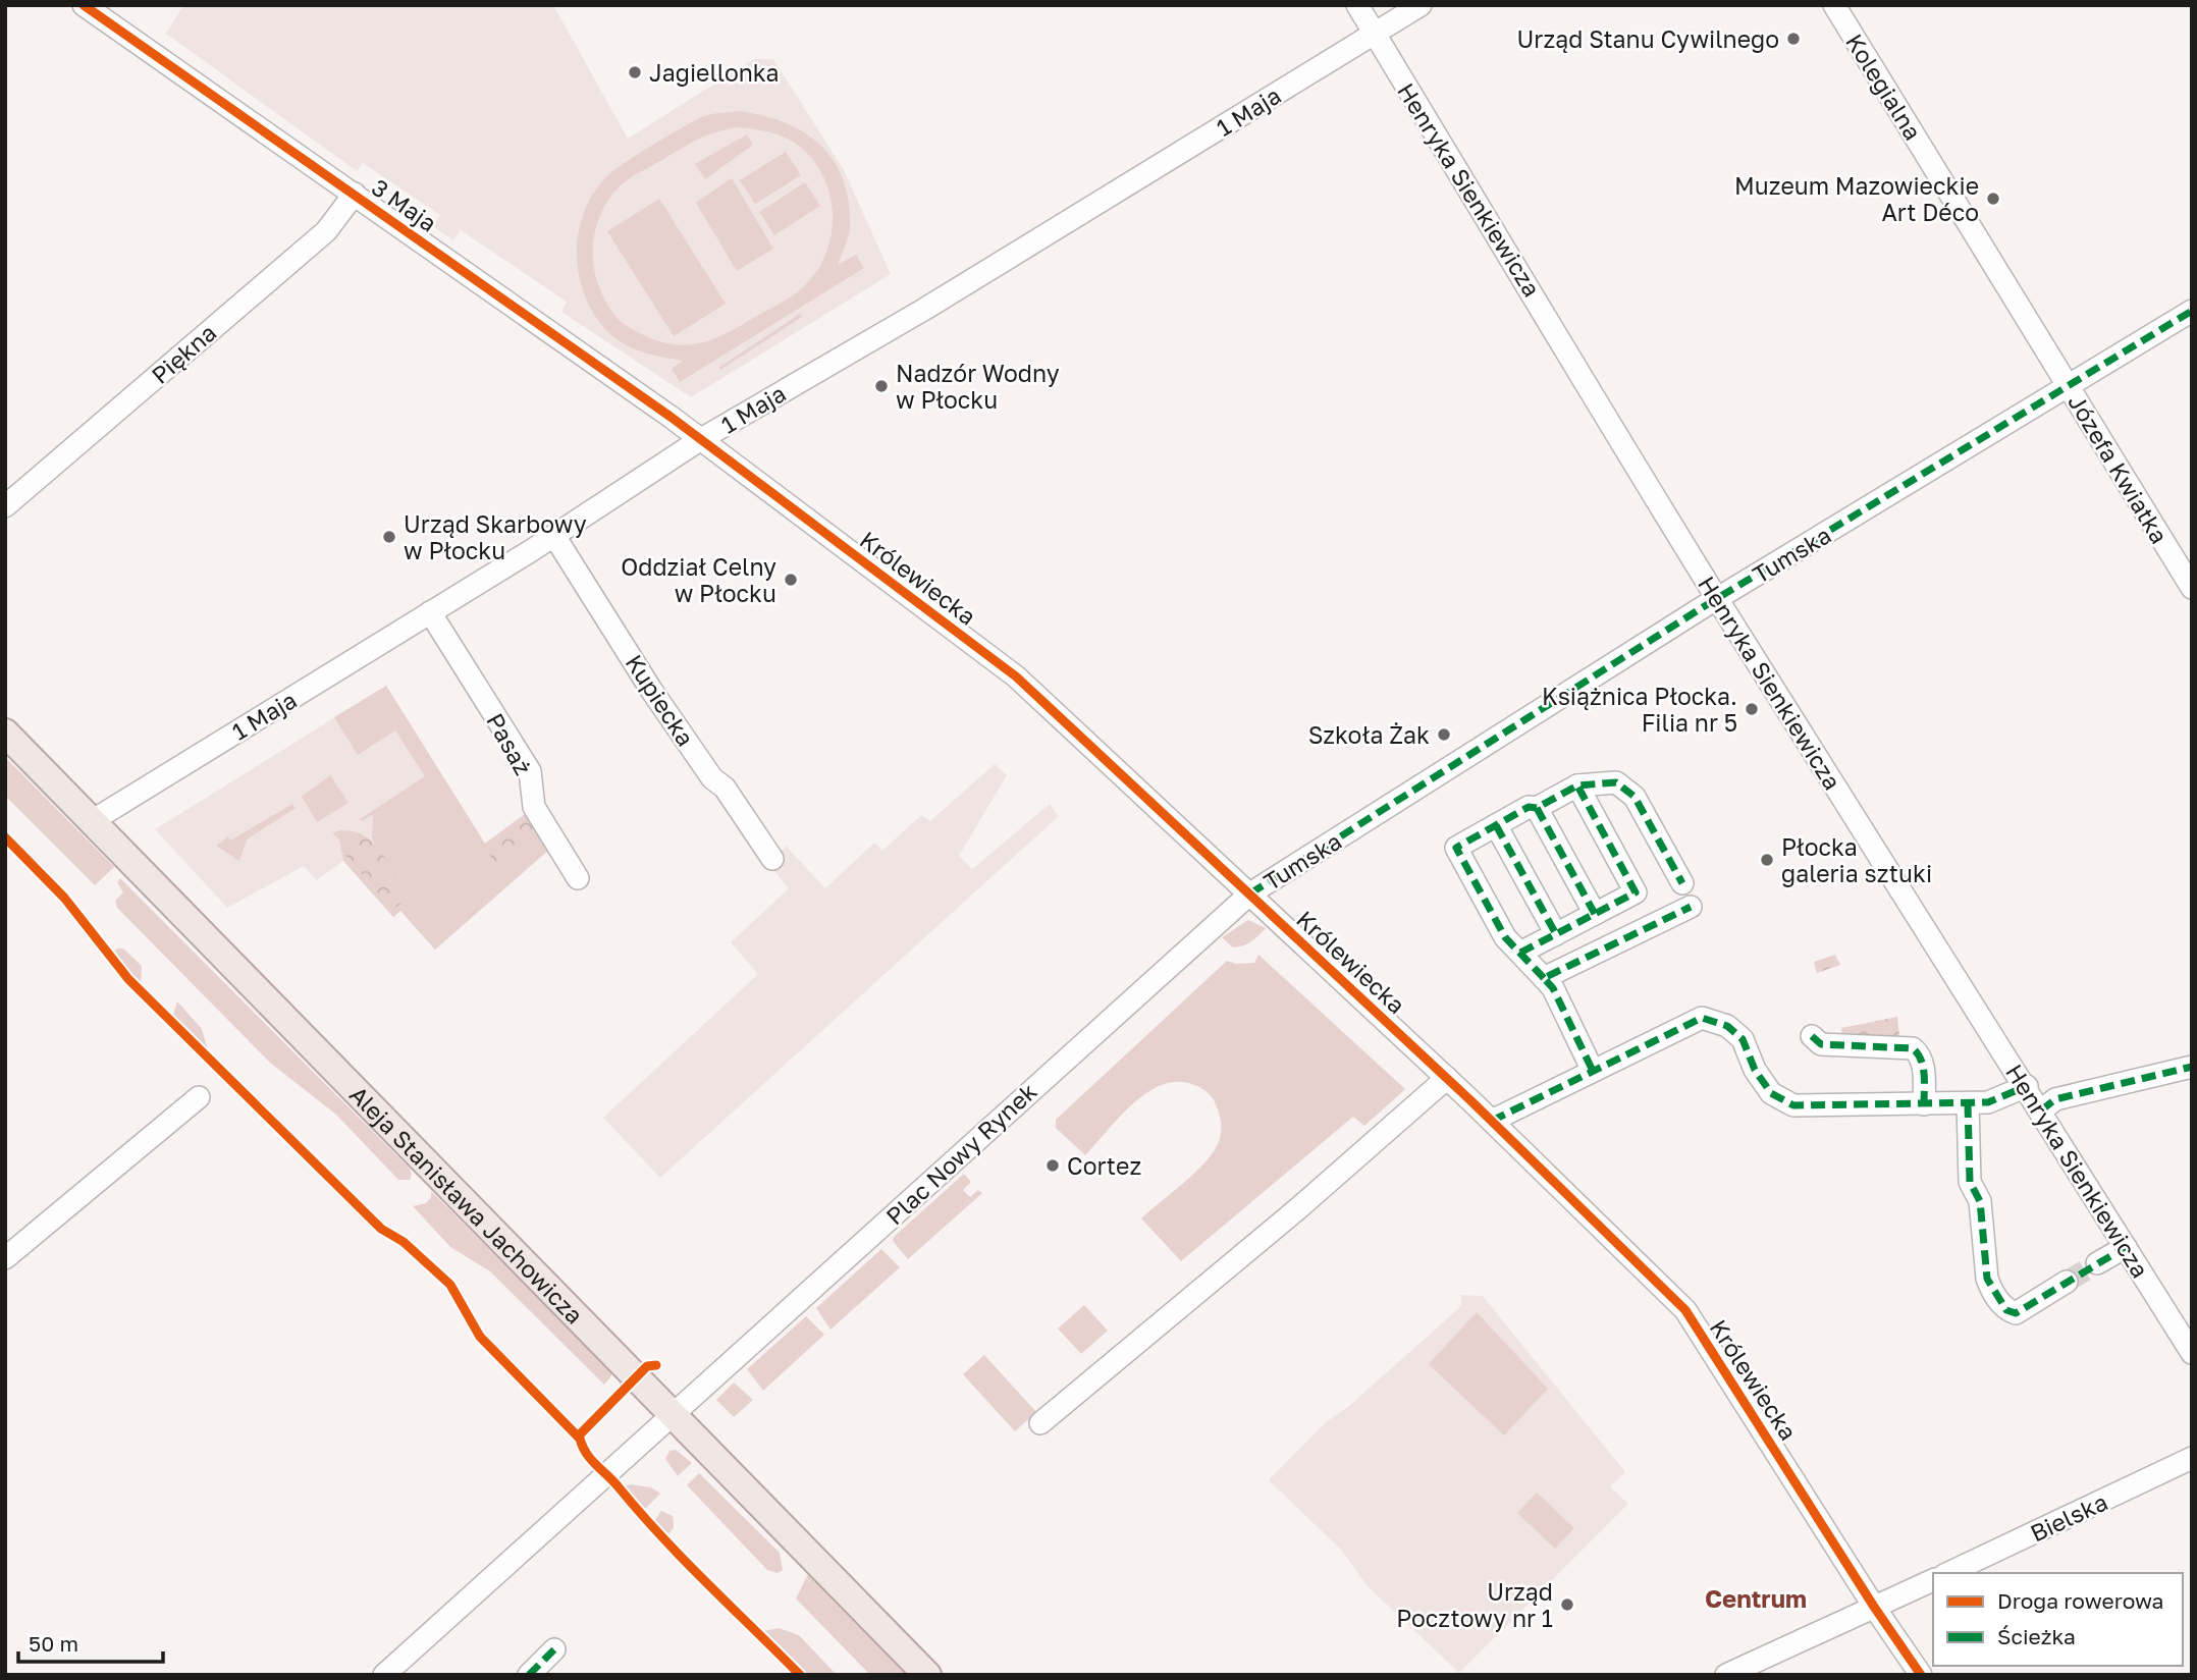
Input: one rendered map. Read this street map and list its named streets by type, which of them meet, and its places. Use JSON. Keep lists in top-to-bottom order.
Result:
{
  "streets": {
    "main road": ["Aleja Stanisława Jachowicza"],
    "street": [
      "Kolegialna",
      "1 Maja",
      "Henryka Sienkiewicza",
      "3 Maja",
      "Piękna",
      "Józefa Kwiatka",
      "Tumska",
      "Królewiecka",
      "Kupiecka",
      "Pasaż",
      "Plac Nowy Rynek",
      "Bielska"
    ]
  },
  "crossings": [
    ["Kolegialna", "Józefa Kwiatka"],
    ["Kolegialna", "Tumska"],
    ["1 Maja", "Henryka Sienkiewicza"],
    ["1 Maja", "3 Maja"],
    ["1 Maja", "Królewiecka"],
    ["1 Maja", "Kupiecka"],
    ["1 Maja", "Pasaż"],
    ["1 Maja", "Aleja Stanisława Jachowicza"],
    ["Henryka Sienkiewicza", "Tumska"],
    ["3 Maja", "Piękna"],
    ["3 Maja", "Królewiecka"],
    ["Józefa Kwiatka", "Tumska"],
    ["Tumska", "Królewiecka"],
    ["Tumska", "Plac Nowy Rynek"],
    ["Królewiecka", "Plac Nowy Rynek"],
    ["Plac Nowy Rynek", "Aleja Stanisława Jachowicza"]
  ],
  "districts": ["Centrum"],
  "places": [
    "Urząd Stanu Cywilnego",
    "Jagiellonka",
    "Muzeum Mazowieckie Art Déco",
    "Nadzór Wodny w Płocku",
    "Urząd Skarbowy w Płocku",
    "Oddział Celny w Płocku",
    "Książnica Płocka. Filia nr 5",
    "Szkoła Żak",
    "Płocka galeria sztuki",
    "Cortez",
    "Urząd Pocztowy nr 1"
  ],
  "legend": ["Droga rowerowa", "Ścieżka"],
  "scale_bar": "50 m"
}
